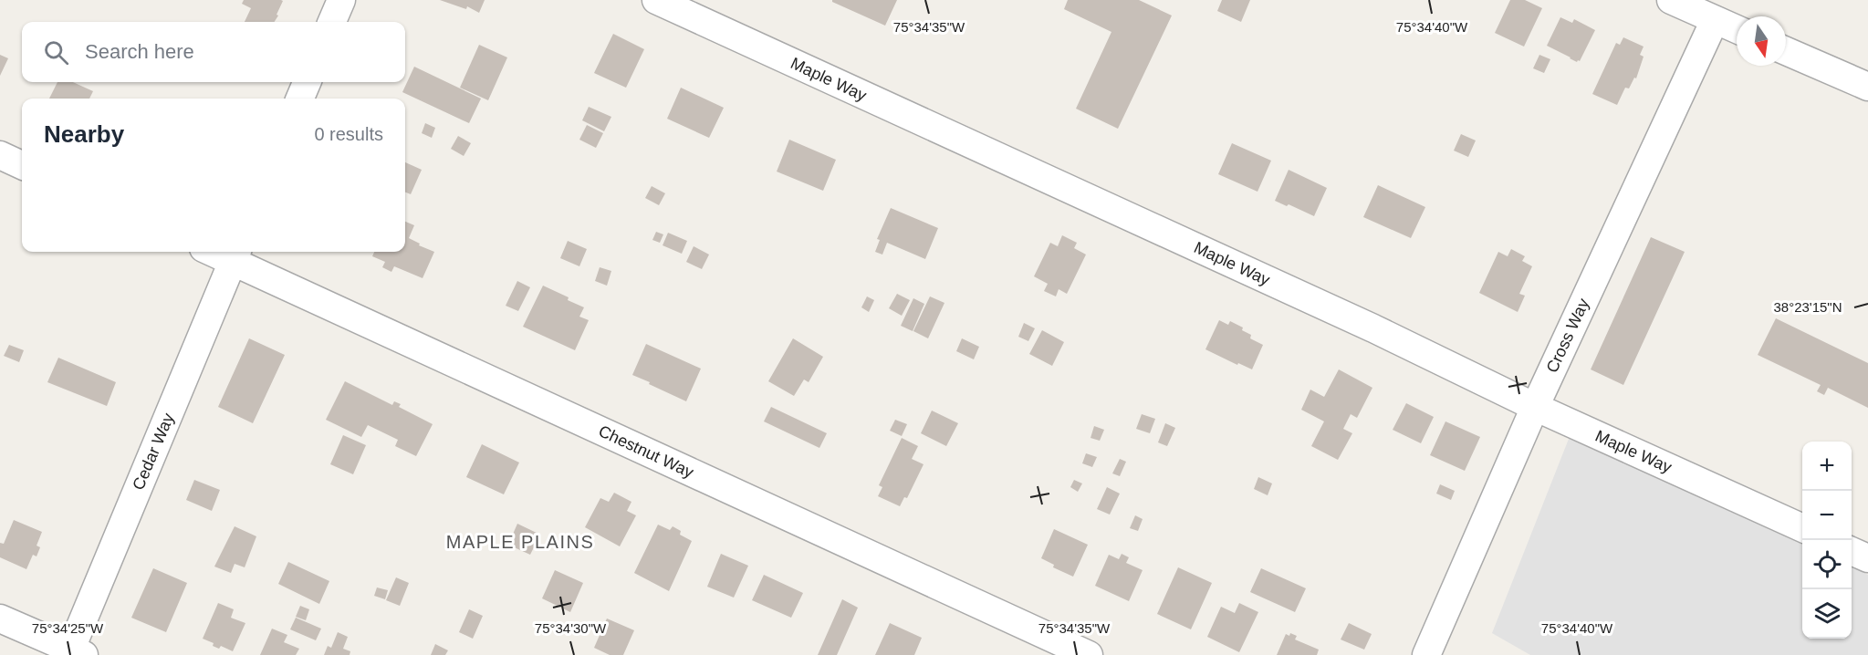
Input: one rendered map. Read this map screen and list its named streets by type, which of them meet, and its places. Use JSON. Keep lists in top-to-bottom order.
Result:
{
  "streets": {
    "street": [
      "Maple Way",
      "Cross Way",
      "Cedar Way",
      "Chestnut Way"
    ]
  },
  "crossings": [
    ["Maple Way", "Cross Way"],
    ["Cedar Way", "Chestnut Way"]
  ],
  "districts": ["MAPLE PLAINS"],
  "north": "bottom",
  "page": {
    "search": "Search here",
    "heading": ["Nearby", "0 results"],
    "map_buttons": ["+", "−"]
  },
  "coordinates": [
    "75°34'35\"W",
    "75°34'40\"W",
    "38°23'15\"N",
    "75°34'25\"W",
    "75°34'30\"W"
  ]
}
